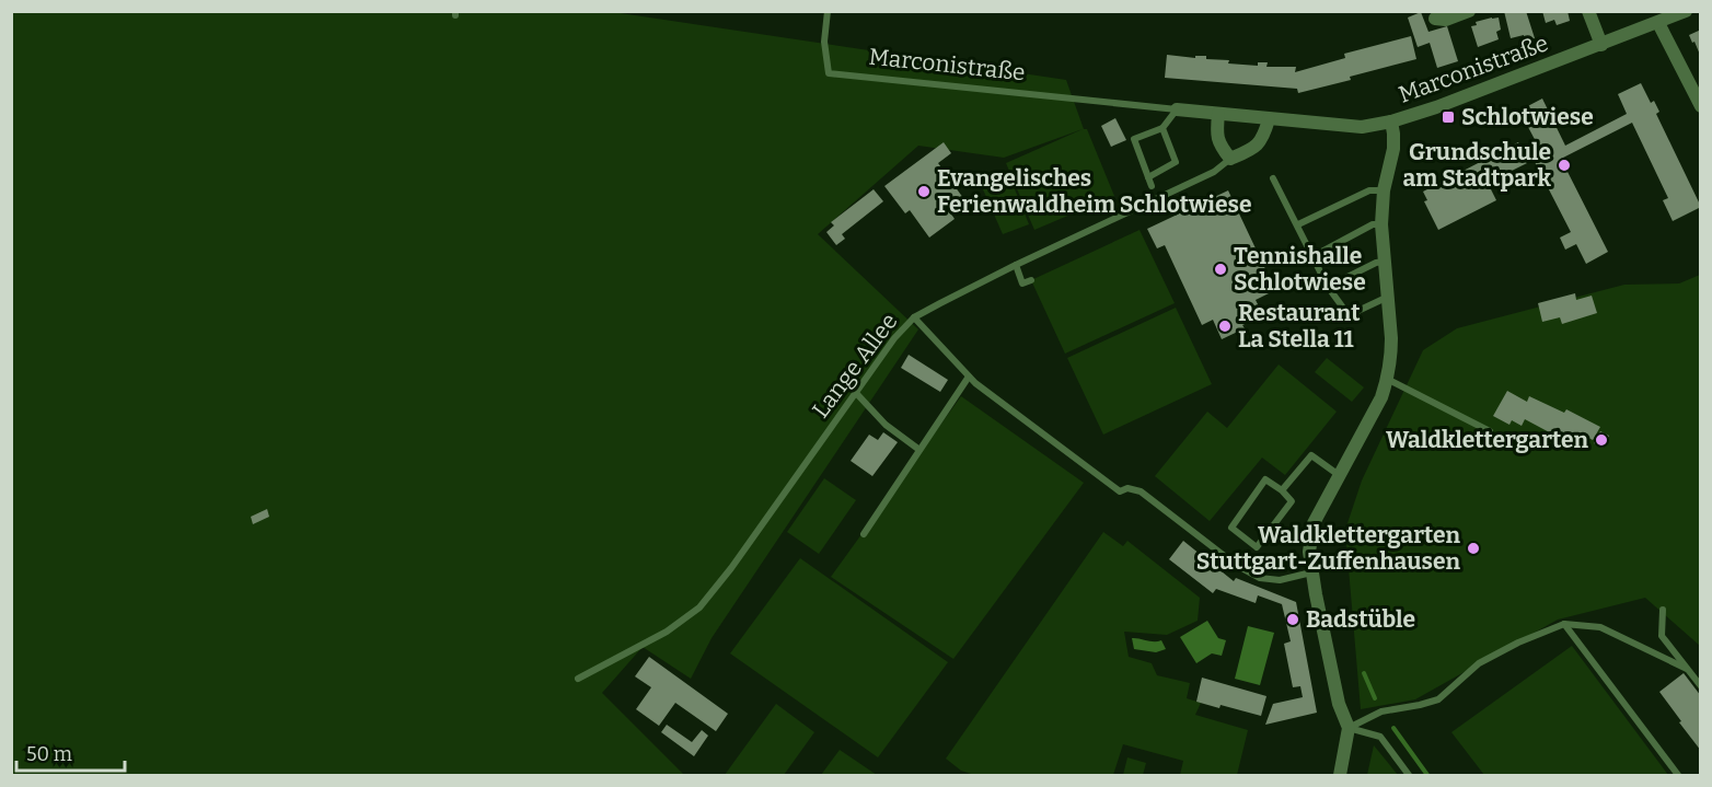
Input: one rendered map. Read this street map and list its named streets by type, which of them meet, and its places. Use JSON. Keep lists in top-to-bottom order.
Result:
{
  "streets": {
    "street": ["Marconistraße"],
    "lane": ["Lange Allee"]
  },
  "places": {
    "transit": ["Schlotwiese"],
    "other": [
      "Grundschule am Stadtpark",
      "Evangelisches Ferienwaldheim Schlotwiese",
      "Tennishalle Schlotwiese",
      "Restaurant La Stella 11",
      "Waldklettergarten",
      "Waldklettergarten Stuttgart-Zuffenhausen",
      "Badstüble"
    ]
  },
  "scale_bar": "50 m"
}
